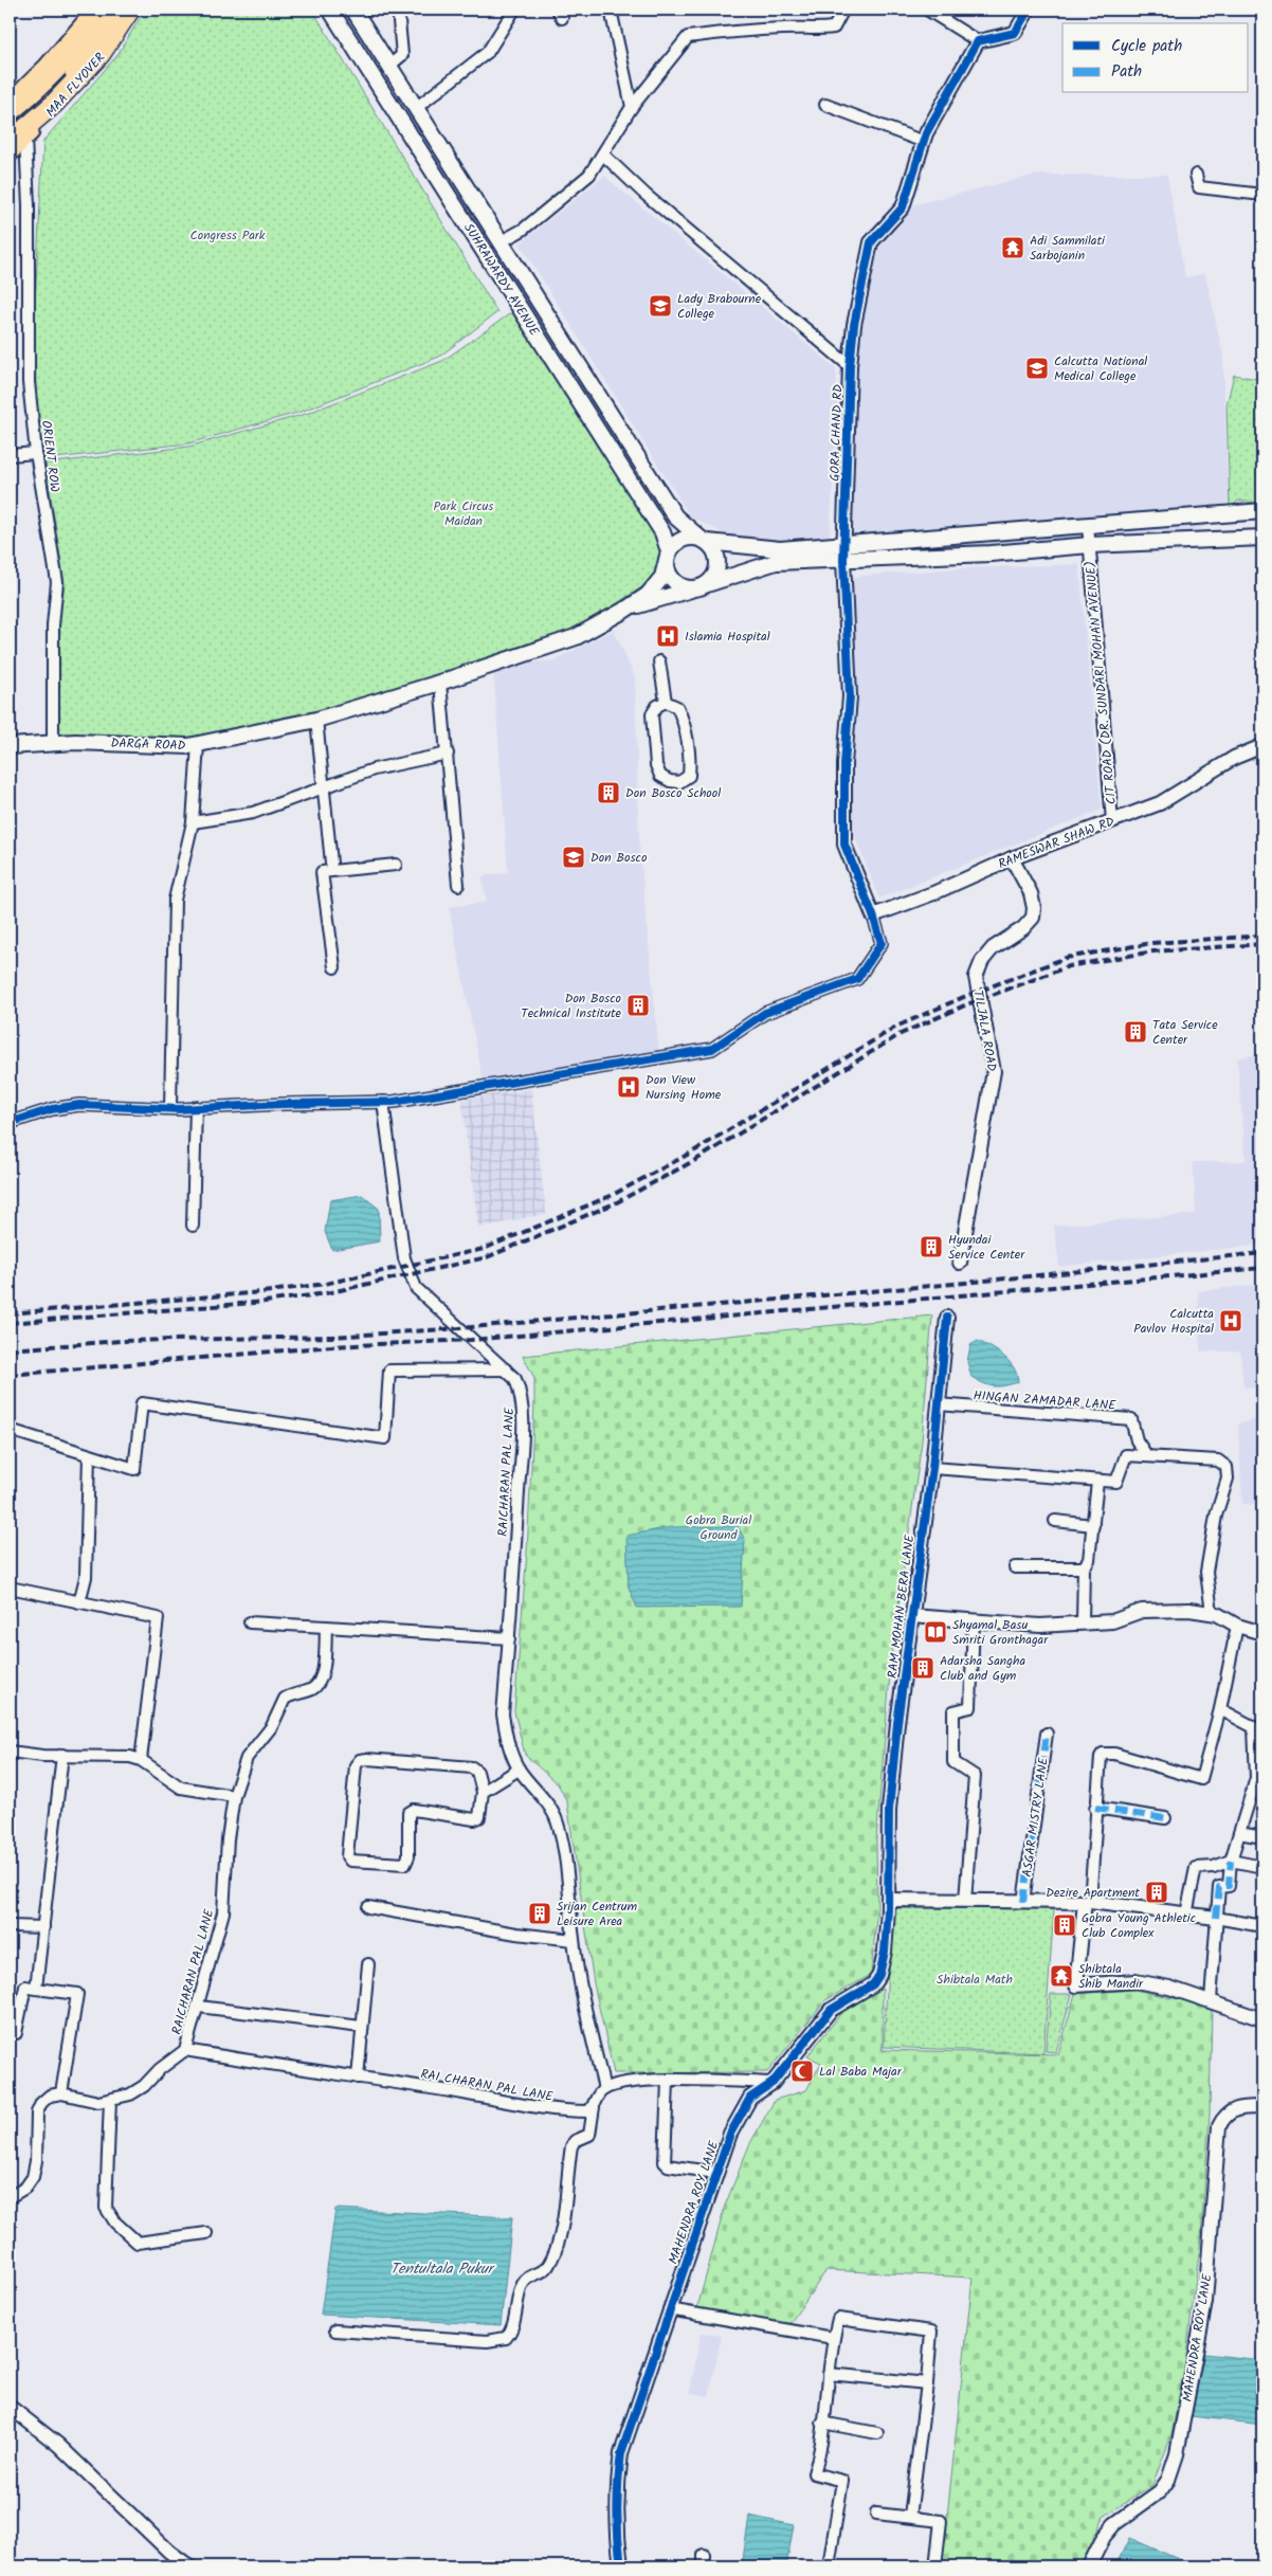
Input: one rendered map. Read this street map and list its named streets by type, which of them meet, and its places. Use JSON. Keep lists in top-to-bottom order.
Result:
{
  "streets": {
    "highway": ["MAA FLYOVER"],
    "main road": ["SUHRAWARDY AVENUE", "CIT ROAD (DR. SUNDARI MOHAN AVENUE)", "DARGA ROAD"],
    "street": [
      "GORA CHAND RD",
      "ORIENT ROW",
      "RAMESWAR SHAW RD",
      "TILJALA ROAD",
      "HINGAN ZAMADAR LANE",
      "RAICHARAN PAL LANE",
      "RAM MOHAN BERA LANE",
      "ASGAR MISTRY LANE",
      "RAI CHARAN PAL LANE",
      "MAHENDRA ROY LANE"
    ]
  },
  "crossings": [
    ["SUHRAWARDY AVENUE", "CIT ROAD (DR. SUNDARI MOHAN AVENUE)"],
    ["SUHRAWARDY AVENUE", "DARGA ROAD"],
    ["GORA CHAND RD", "CIT ROAD (DR. SUNDARI MOHAN AVENUE)"],
    ["GORA CHAND RD", "RAMESWAR SHAW RD"],
    ["ORIENT ROW", "DARGA ROAD"],
    ["CIT ROAD (DR. SUNDARI MOHAN AVENUE)", "DARGA ROAD"],
    ["CIT ROAD (DR. SUNDARI MOHAN AVENUE)", "RAMESWAR SHAW RD"],
    ["RAMESWAR SHAW RD", "TILJALA ROAD"],
    ["HINGAN ZAMADAR LANE", "RAM MOHAN BERA LANE"],
    ["RAICHARAN PAL LANE", "RAI CHARAN PAL LANE"],
    ["RAM MOHAN BERA LANE", "MAHENDRA ROY LANE"]
  ],
  "water": ["Tentultala Pukur"],
  "parks": [
    "Congress Park",
    "Park Circus Maidan",
    "Gobra Burial Ground",
    "Shibtala Math"
  ],
  "places": {
    "temple": ["Adi Sammilati Sarbojanin", "Shibtala Shib Mandir"],
    "school or university": ["Lady Brabourne College", "Calcutta National Medical College", "Don Bosco"],
    "hospital": ["Islamia Hospital", "Don View Nursing Home", "Calcutta Pavlov Hospital"],
    "building": [
      "Don Bosco School",
      "Don Bosco Technical Institute",
      "Tata Service Center",
      "Hyundai Service Center",
      "Adarsha Sangha Club and Gym",
      "Dezire Apartment",
      "Srijan Centrum Leisure Area",
      "Gobra Young Athletic Club Complex"
    ],
    "library": ["Shyamal Basu Smriti Gronthagar"],
    "mosque": ["Lal Baba Majar"]
  },
  "legend": ["Cycle path", "Path"]
}
